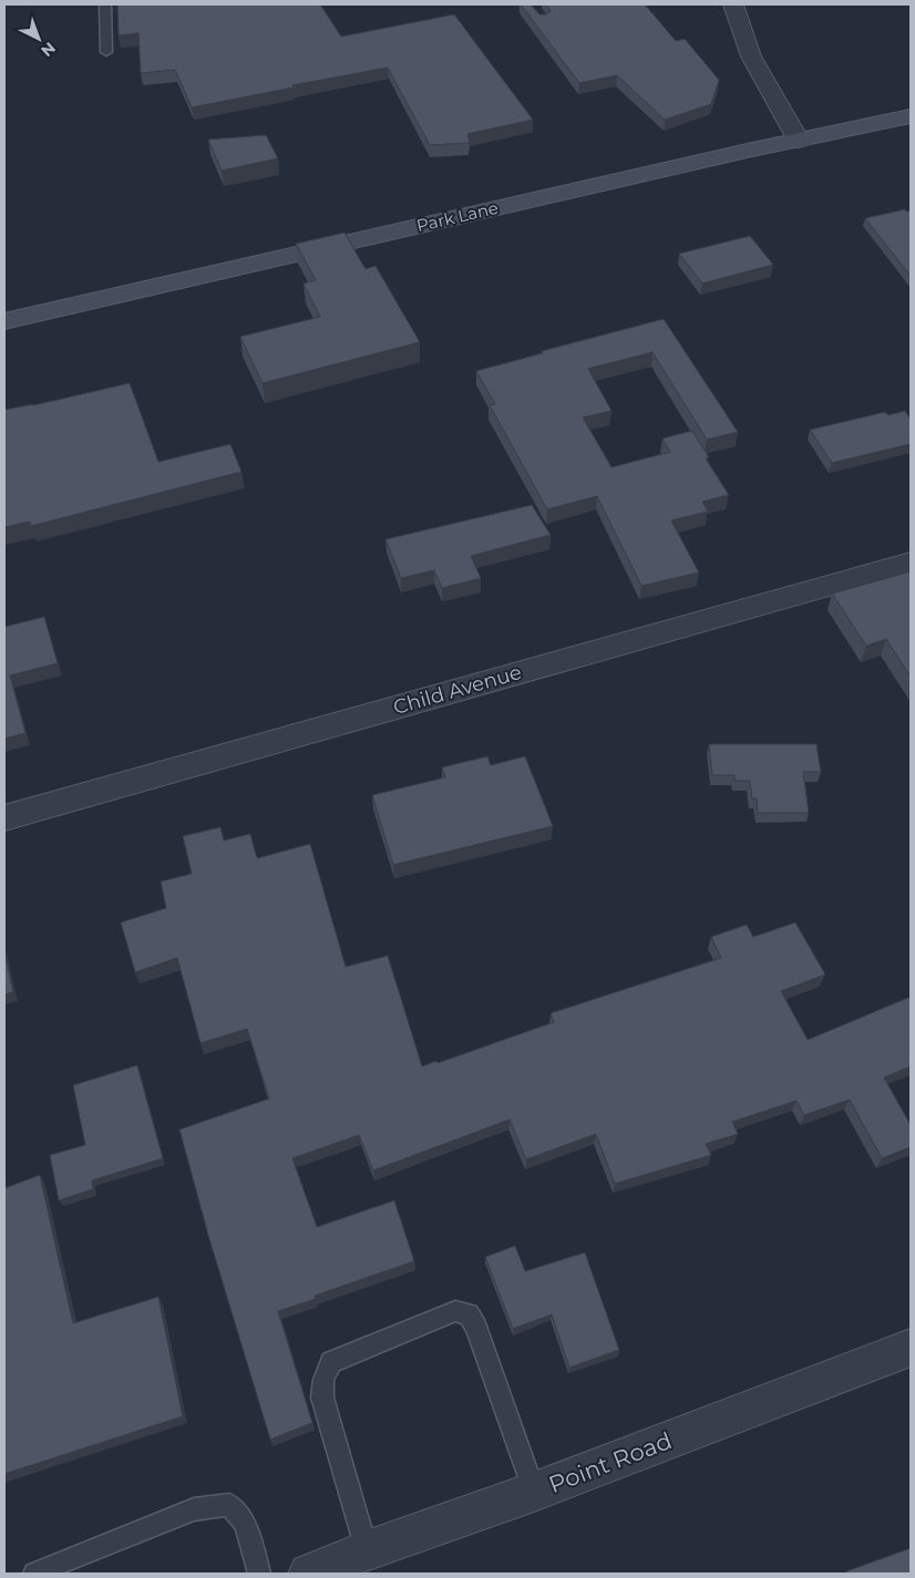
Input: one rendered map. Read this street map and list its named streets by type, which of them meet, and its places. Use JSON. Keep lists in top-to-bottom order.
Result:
{
  "streets": {
    "street": ["Park Lane", "Child Avenue", "Point Road"]
  },
  "north": "bottom right"
}
